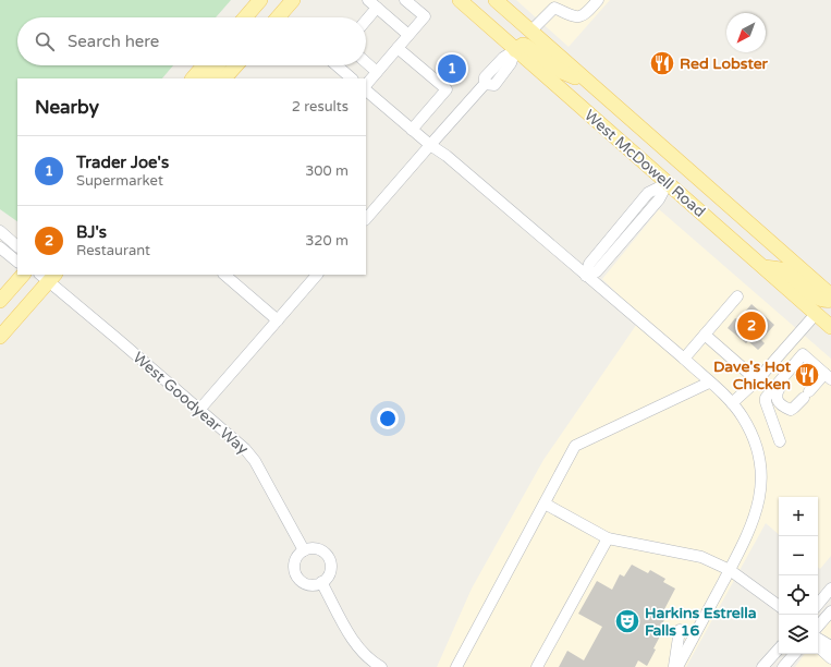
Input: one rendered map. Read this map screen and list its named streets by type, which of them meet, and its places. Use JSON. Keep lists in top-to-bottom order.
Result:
{
  "streets": {
    "main road": ["West McDowell Road"],
    "street": ["West Goodyear Way"]
  },
  "places": {
    "restaurant": ["Red Lobster", "Dave's Hot Chicken"],
    "theatre": ["Harkins Estrella Falls 16"]
  },
  "north": "bottom left",
  "page": {
    "search": "Search here",
    "pins": ["1", "2"],
    "heading": ["Nearby", "2 results"],
    "list": [
      {
        "mark": "1",
        "name": "Trader Joe's",
        "note": "Supermarket",
        "value": "300 m"
      },
      {
        "mark": "2",
        "name": "BJ's",
        "note": "Restaurant",
        "value": "320 m"
      }
    ],
    "map_buttons": ["+", "−"]
  }
}
